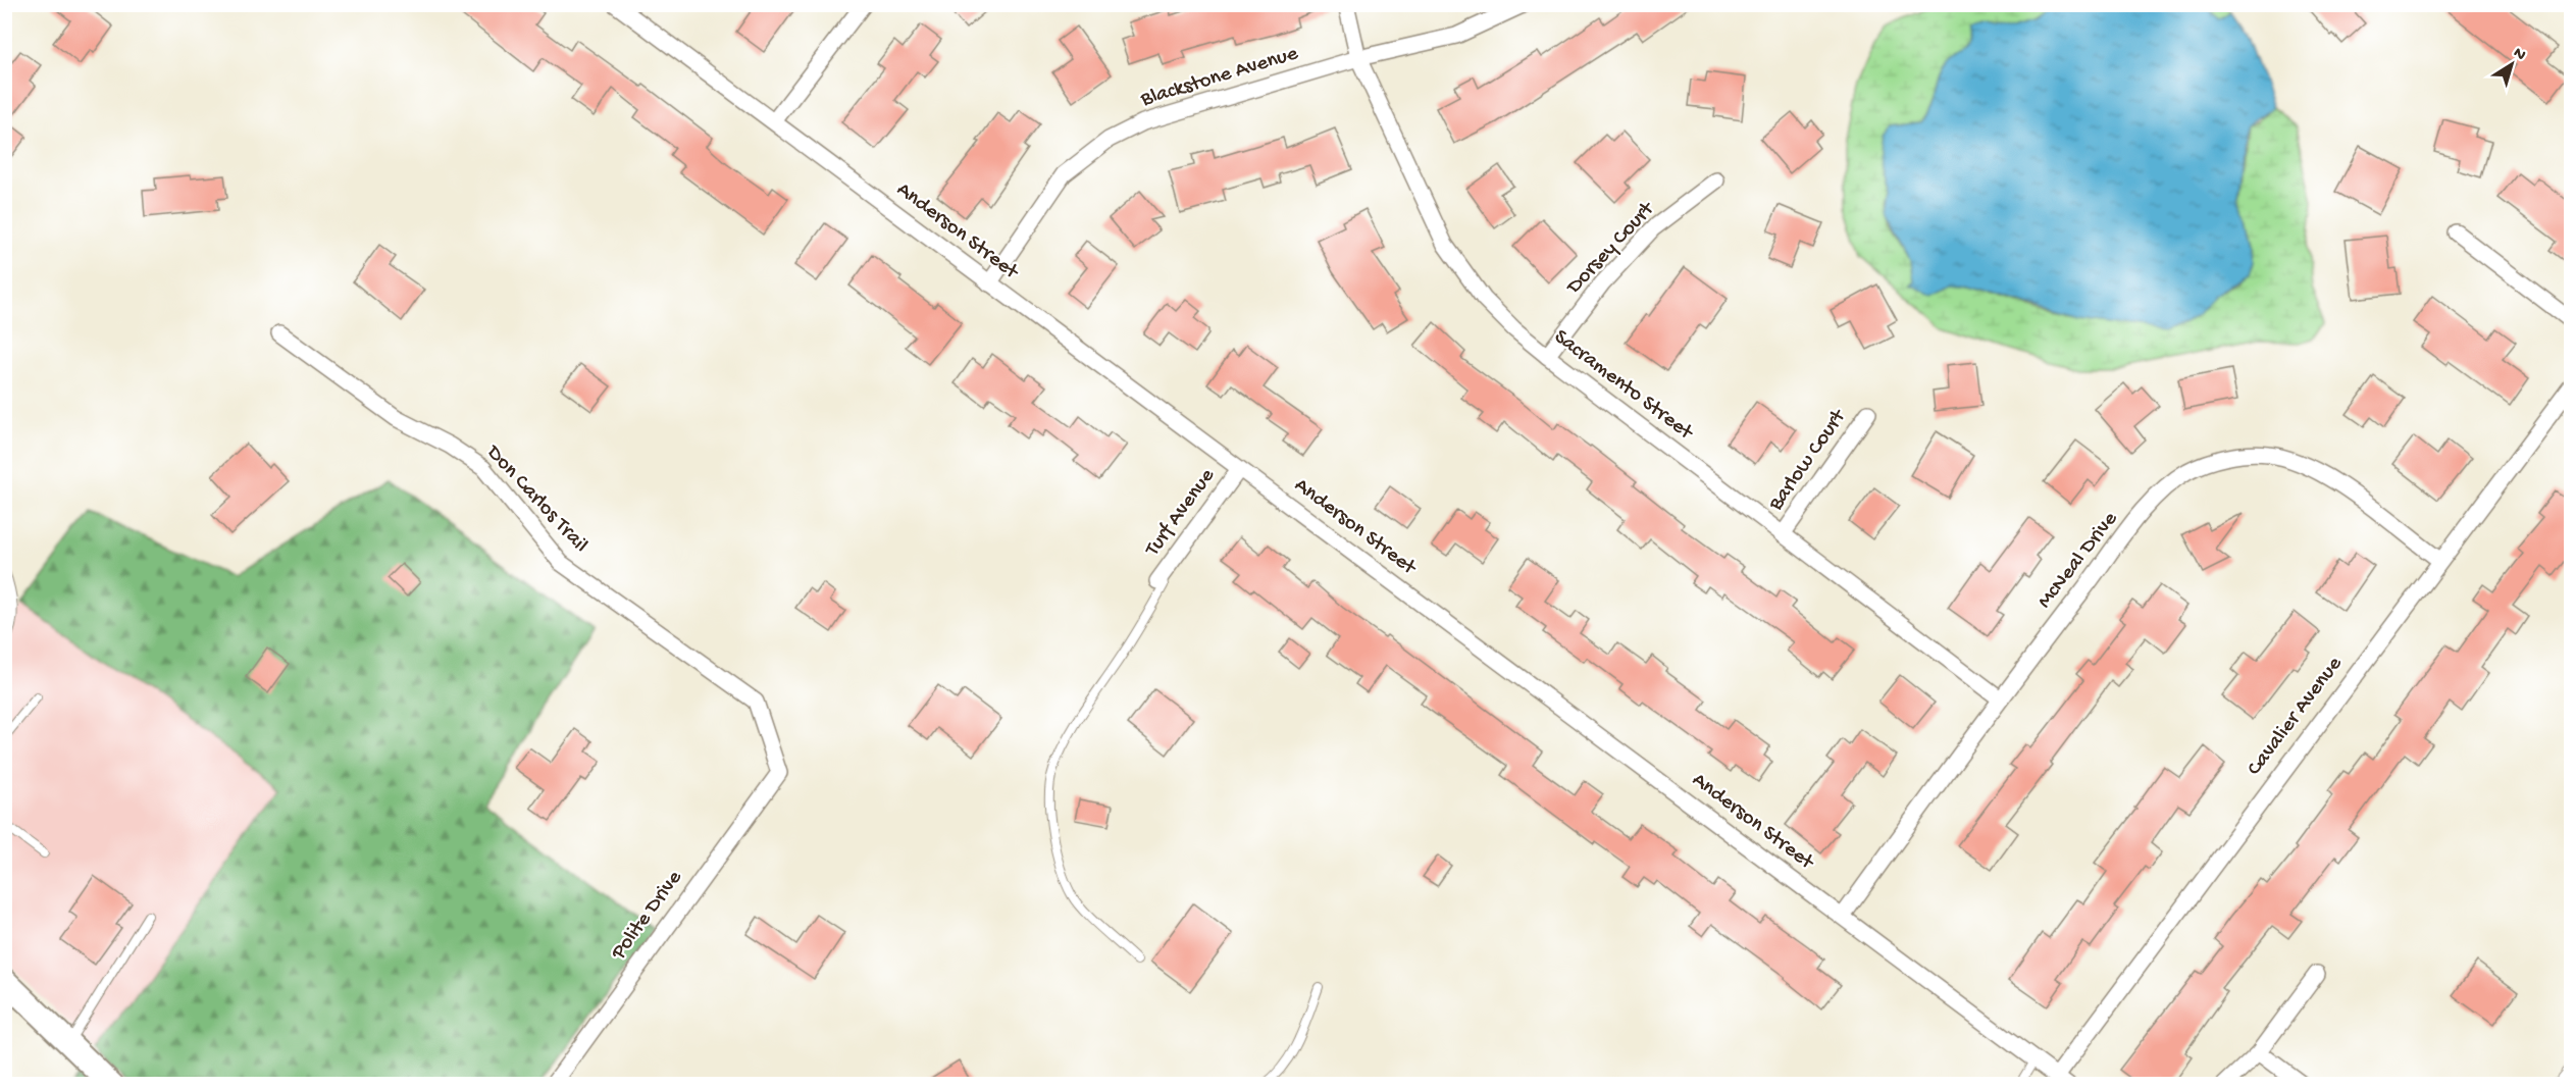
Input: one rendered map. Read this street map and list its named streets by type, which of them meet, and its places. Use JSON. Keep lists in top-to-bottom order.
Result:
{
  "streets": {
    "street": [
      "Blackstone Avenue",
      "Anderson Street",
      "Dorsey Court",
      "Sacramento Street",
      "Barlow Court",
      "Don Carlos Trail",
      "Turf Avenue",
      "McNeal Drive",
      "Cavalier Avenue",
      "Polite Drive"
    ]
  },
  "crossings": [
    ["Blackstone Avenue", "Anderson Street"],
    ["Blackstone Avenue", "Sacramento Street"],
    ["Anderson Street", "Turf Avenue"],
    ["Anderson Street", "McNeal Drive"],
    ["Anderson Street", "Cavalier Avenue"],
    ["Dorsey Court", "Sacramento Street"],
    ["Sacramento Street", "Barlow Court"],
    ["Sacramento Street", "McNeal Drive"],
    ["Don Carlos Trail", "Polite Drive"],
    ["McNeal Drive", "Cavalier Avenue"]
  ],
  "north": "top right"
}
